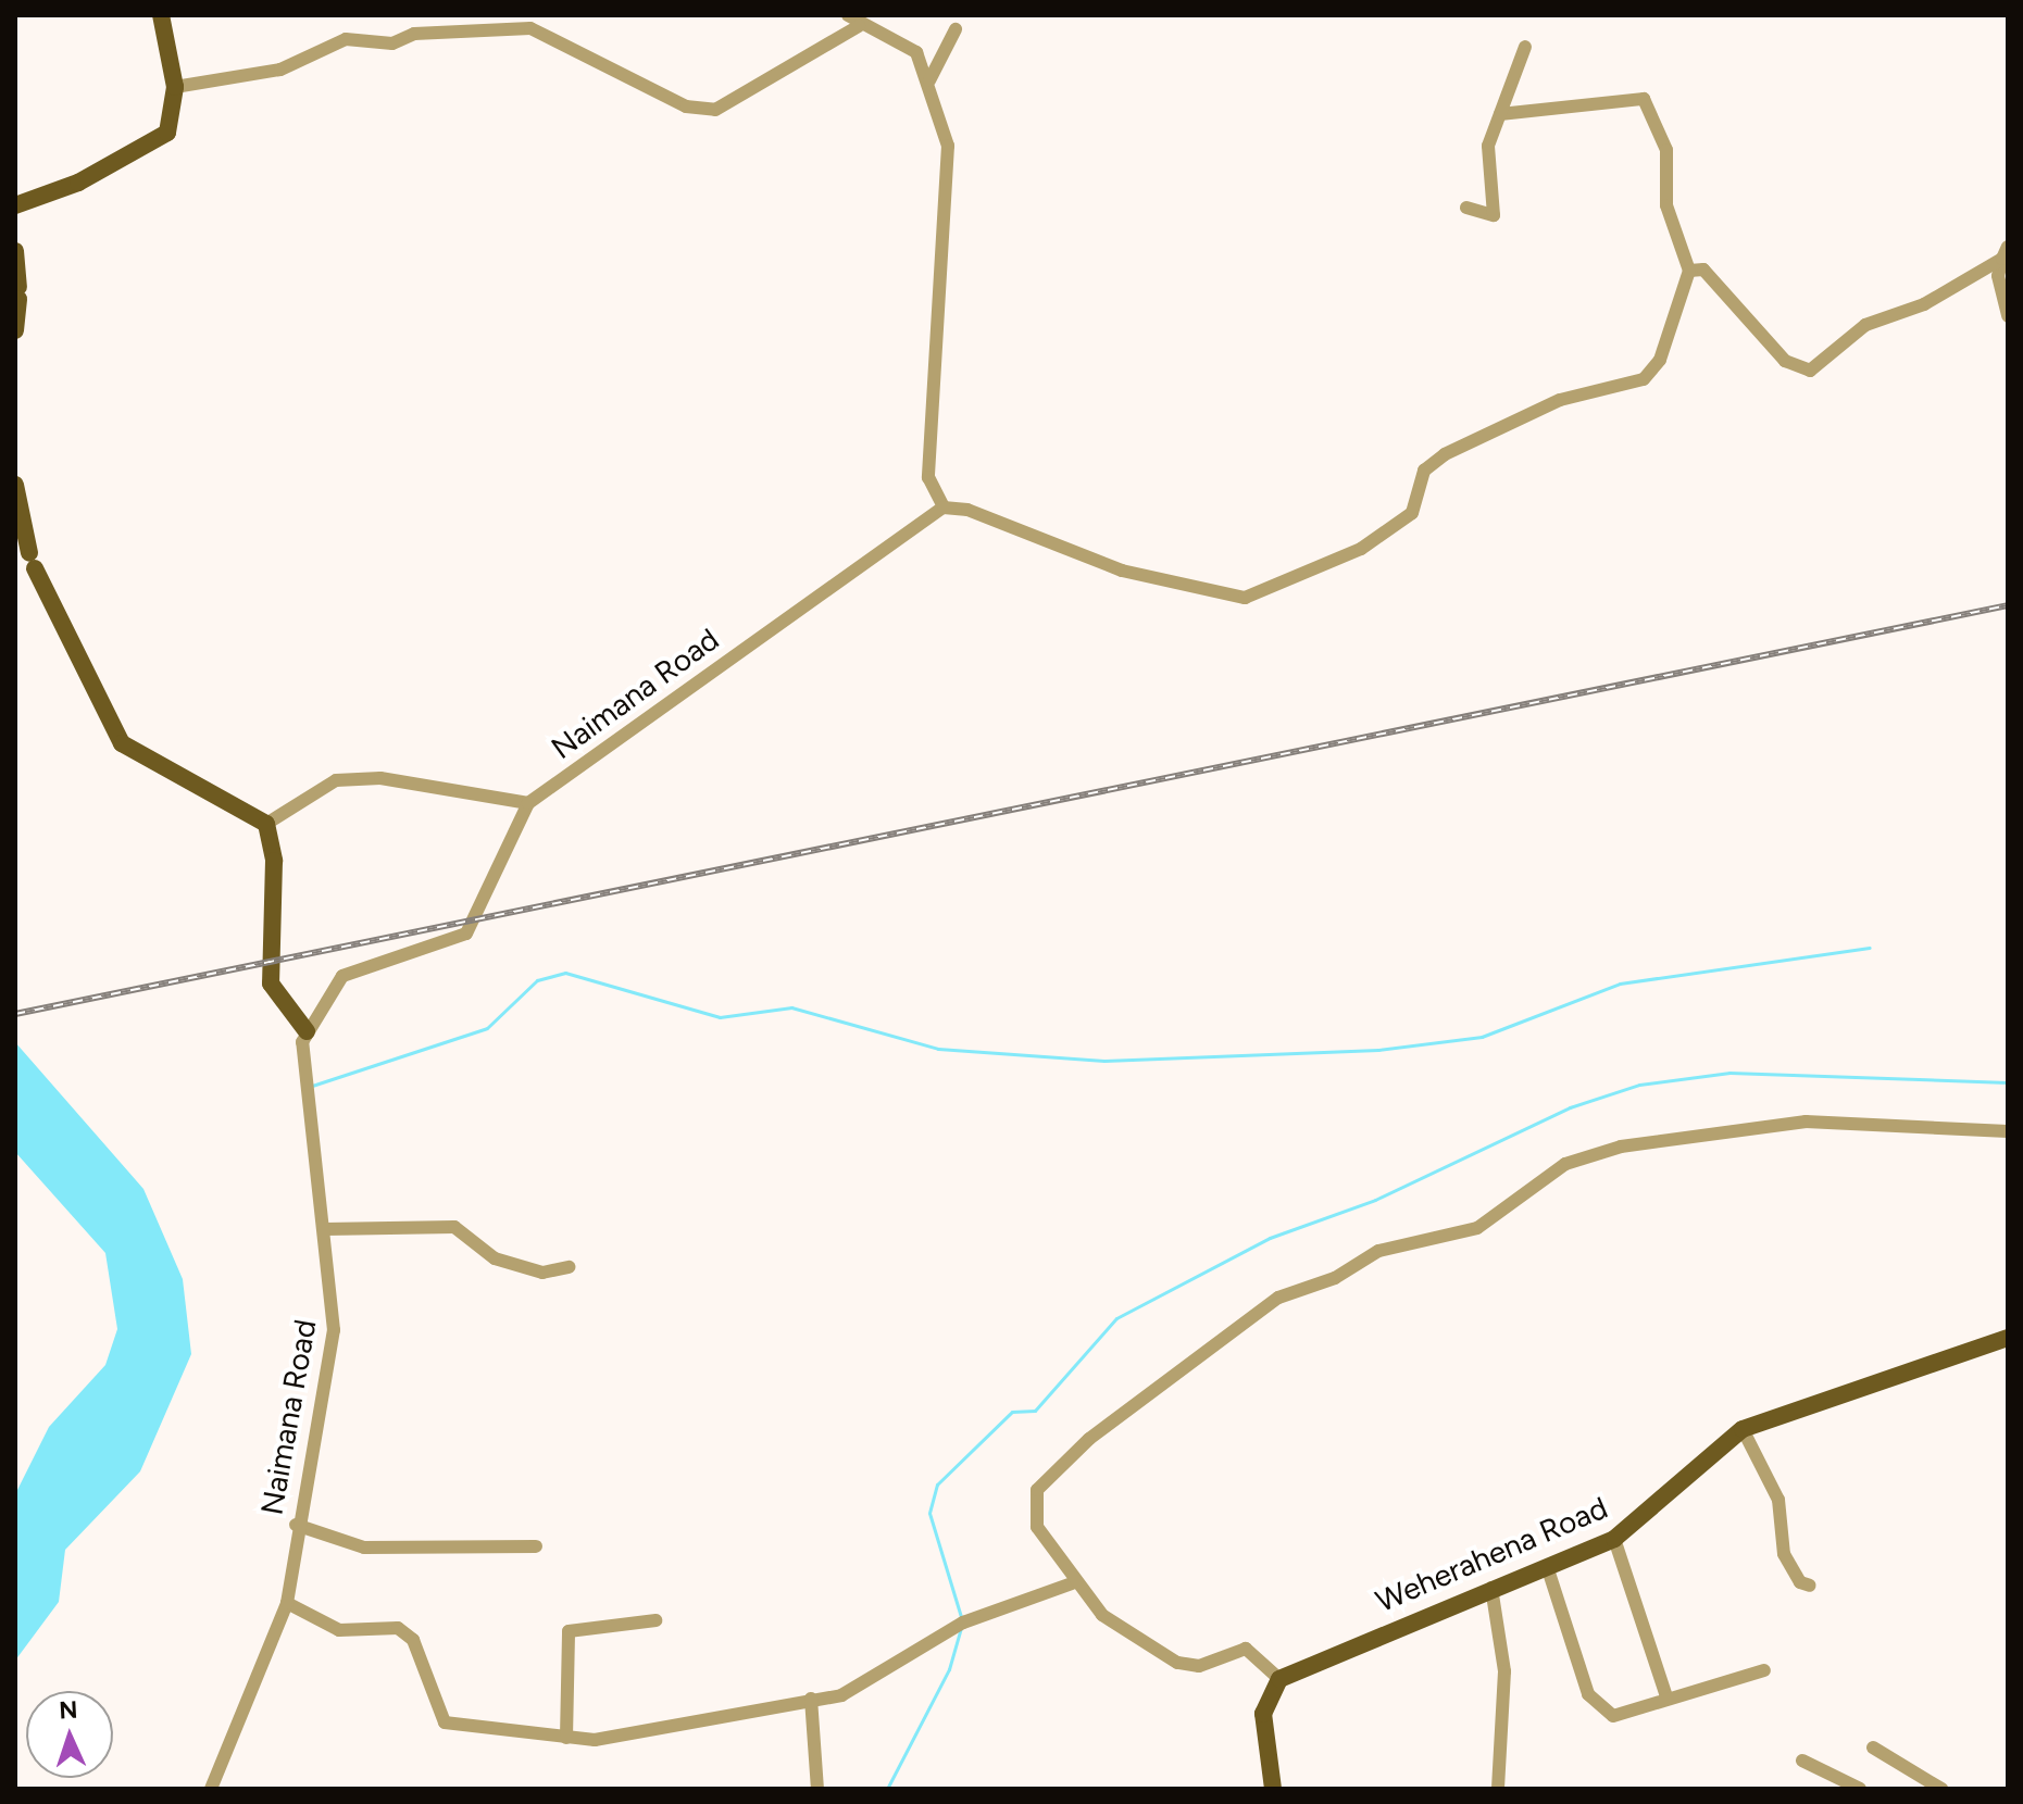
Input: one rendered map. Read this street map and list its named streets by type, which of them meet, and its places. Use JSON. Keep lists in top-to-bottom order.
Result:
{
  "streets": {
    "main road": ["Weherahena Road"],
    "street": ["Naimana Road"]
  },
  "north": "top"
}
